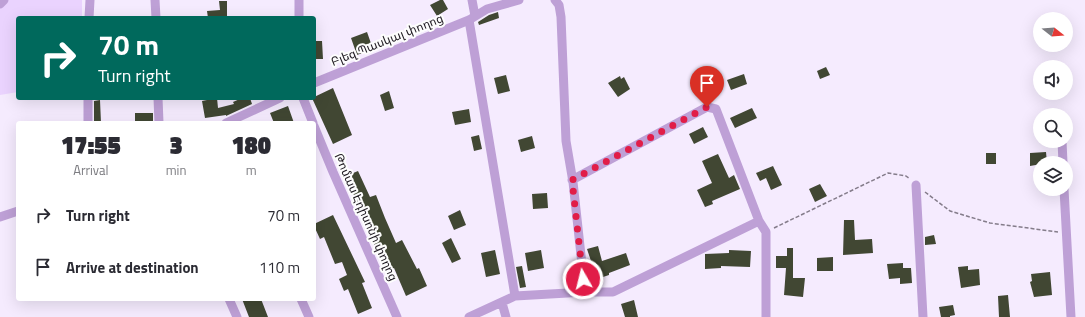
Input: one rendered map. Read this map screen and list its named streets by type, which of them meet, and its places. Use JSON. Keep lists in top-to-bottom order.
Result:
{
  "streets": {
    "street": ["Բլեզ Պասկալ փողոց", "Թոմաս Էդիսոնի փողոց"]
  },
  "north": "right",
  "page": {
    "turn": ["70 m", "Turn right"],
    "eta": [
      "17:55",
      "Arrival",
      "3",
      "min",
      "180",
      "m"
    ],
    "list": [
      {
        "name": "Turn right",
        "value": "70 m"
      },
      {
        "name": "Arrive at destination",
        "value": "110 m"
      }
    ]
  }
}
